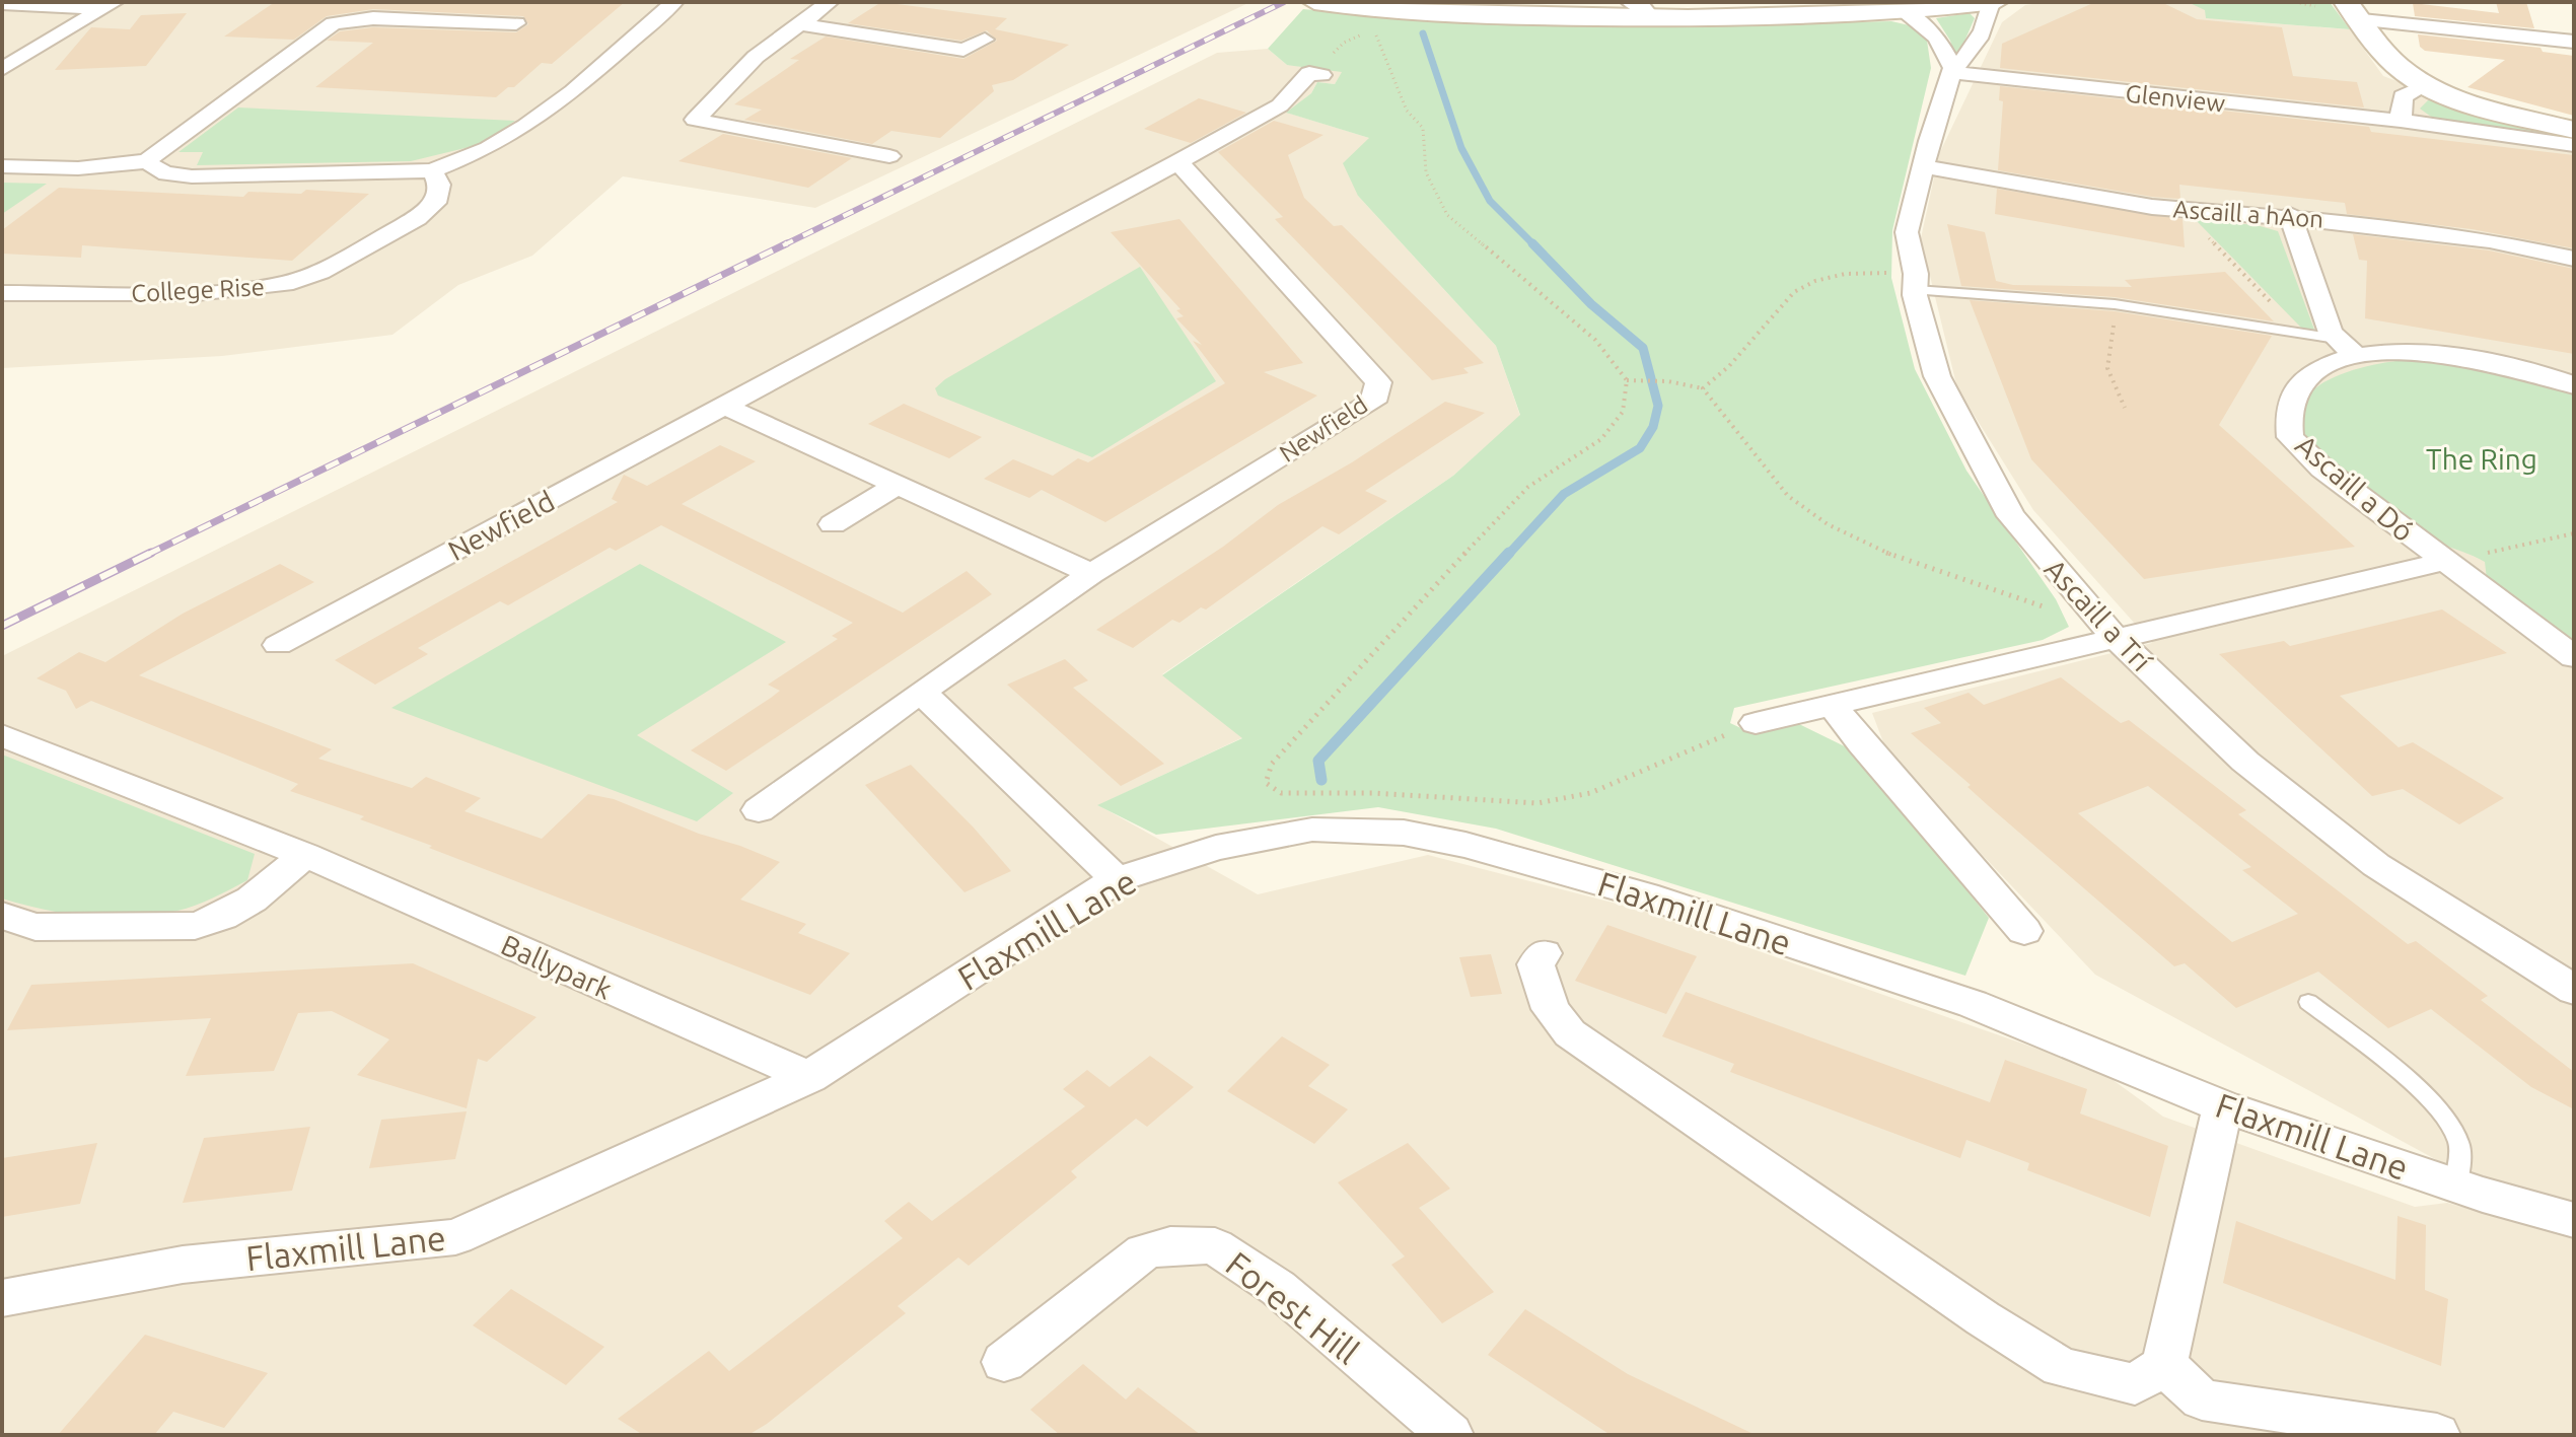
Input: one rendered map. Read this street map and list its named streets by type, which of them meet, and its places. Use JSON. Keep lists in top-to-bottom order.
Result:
{
  "streets": {
    "street": [
      "Glenview",
      "Ascaill a hAon",
      "College Rise",
      "Newfield",
      "Ascaill a Dó",
      "Ascaill a Trí",
      "Flaxmill Lane",
      "Ballypark",
      "Forest Hill"
    ]
  },
  "crossings": [
    ["Glenview", "Ascaill a Trí"],
    ["Ascaill a hAon", "Ascaill a Trí"],
    ["Flaxmill Lane", "Ballypark"]
  ],
  "parks": ["The Ring"]
}
